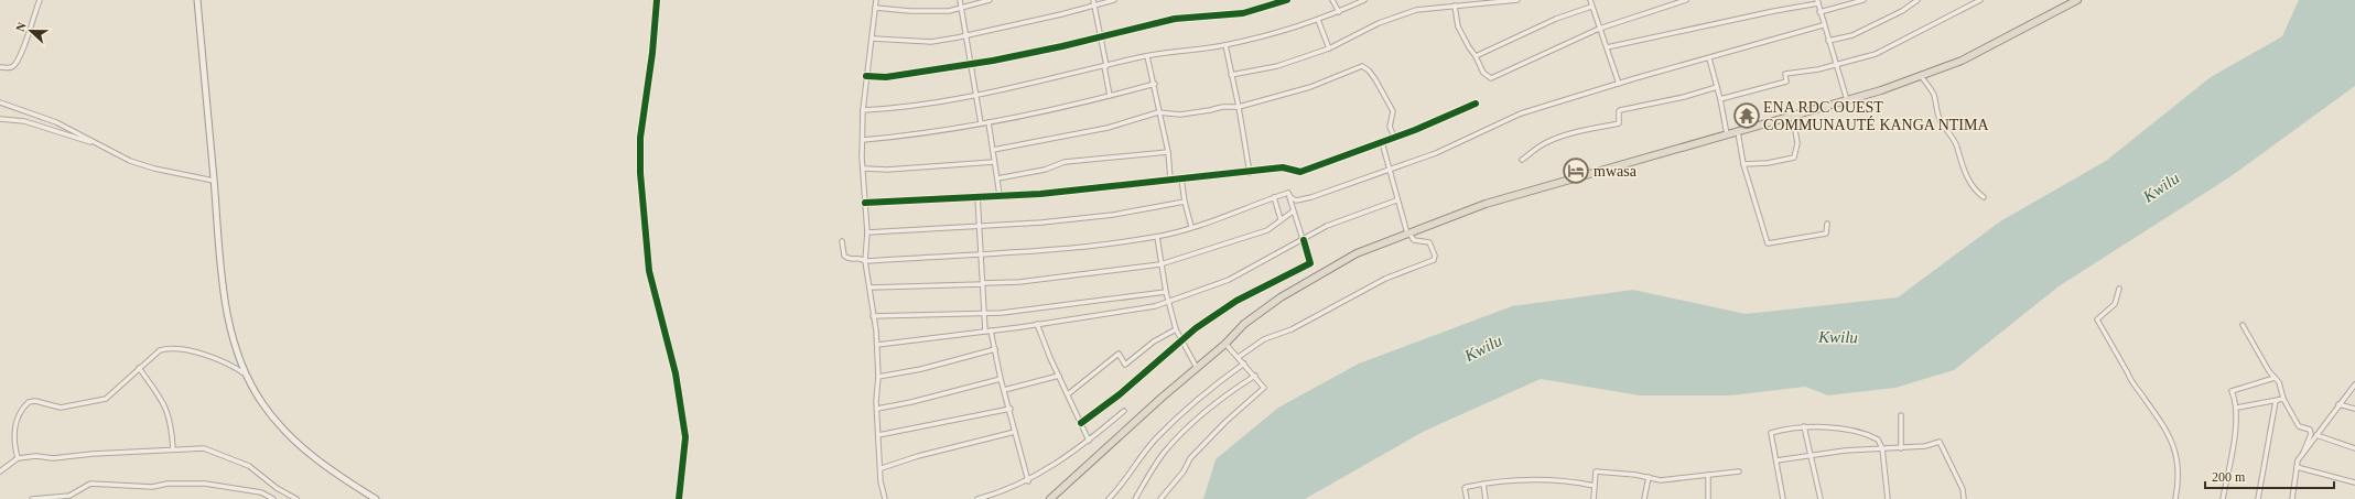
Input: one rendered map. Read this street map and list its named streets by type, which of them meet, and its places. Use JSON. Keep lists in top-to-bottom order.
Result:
{
  "water": ["Kwilu"],
  "places": {
    "temple": ["ENA RDC OUEST COMMUNAUTÉ KANGA NTIMA"],
    "hotel": ["mwasa"]
  },
  "scale_bar": "200 m",
  "north": "left"
}
